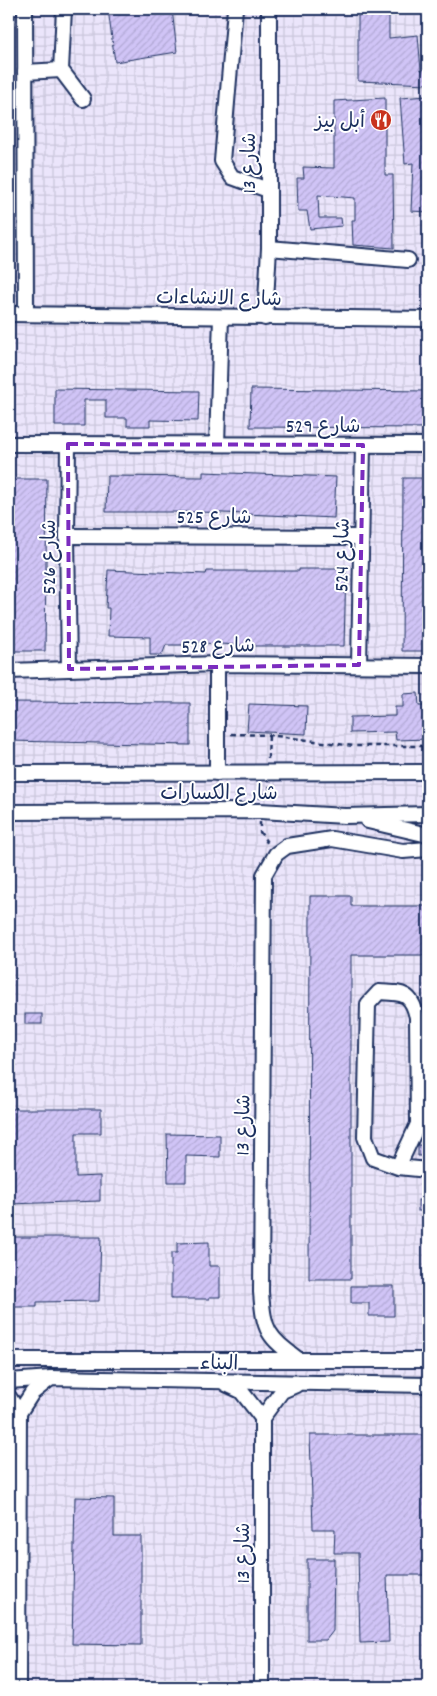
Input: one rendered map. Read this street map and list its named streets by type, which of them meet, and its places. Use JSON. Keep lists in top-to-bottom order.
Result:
{
  "streets": {
    "street": [
      "شارع 13",
      "شارع الانشاءات",
      "شارع 529",
      "شارع 525",
      "شارع 524",
      "شارع 526",
      "شارع 528",
      "شارع الكسارات",
      "البناء"
    ]
  },
  "crossings": [
    ["شارع 13", "شارع الانشاءات"],
    ["شارع 13", "البناء"],
    ["شارع 529", "شارع 524"],
    ["شارع 529", "شارع 526"],
    ["شارع 525", "شارع 524"],
    ["شارع 525", "شارع 526"],
    ["شارع 524", "شارع 528"],
    ["شارع 526", "شارع 528"]
  ],
  "places": {
    "restaurant": ["أبل بيز"]
  }
}
